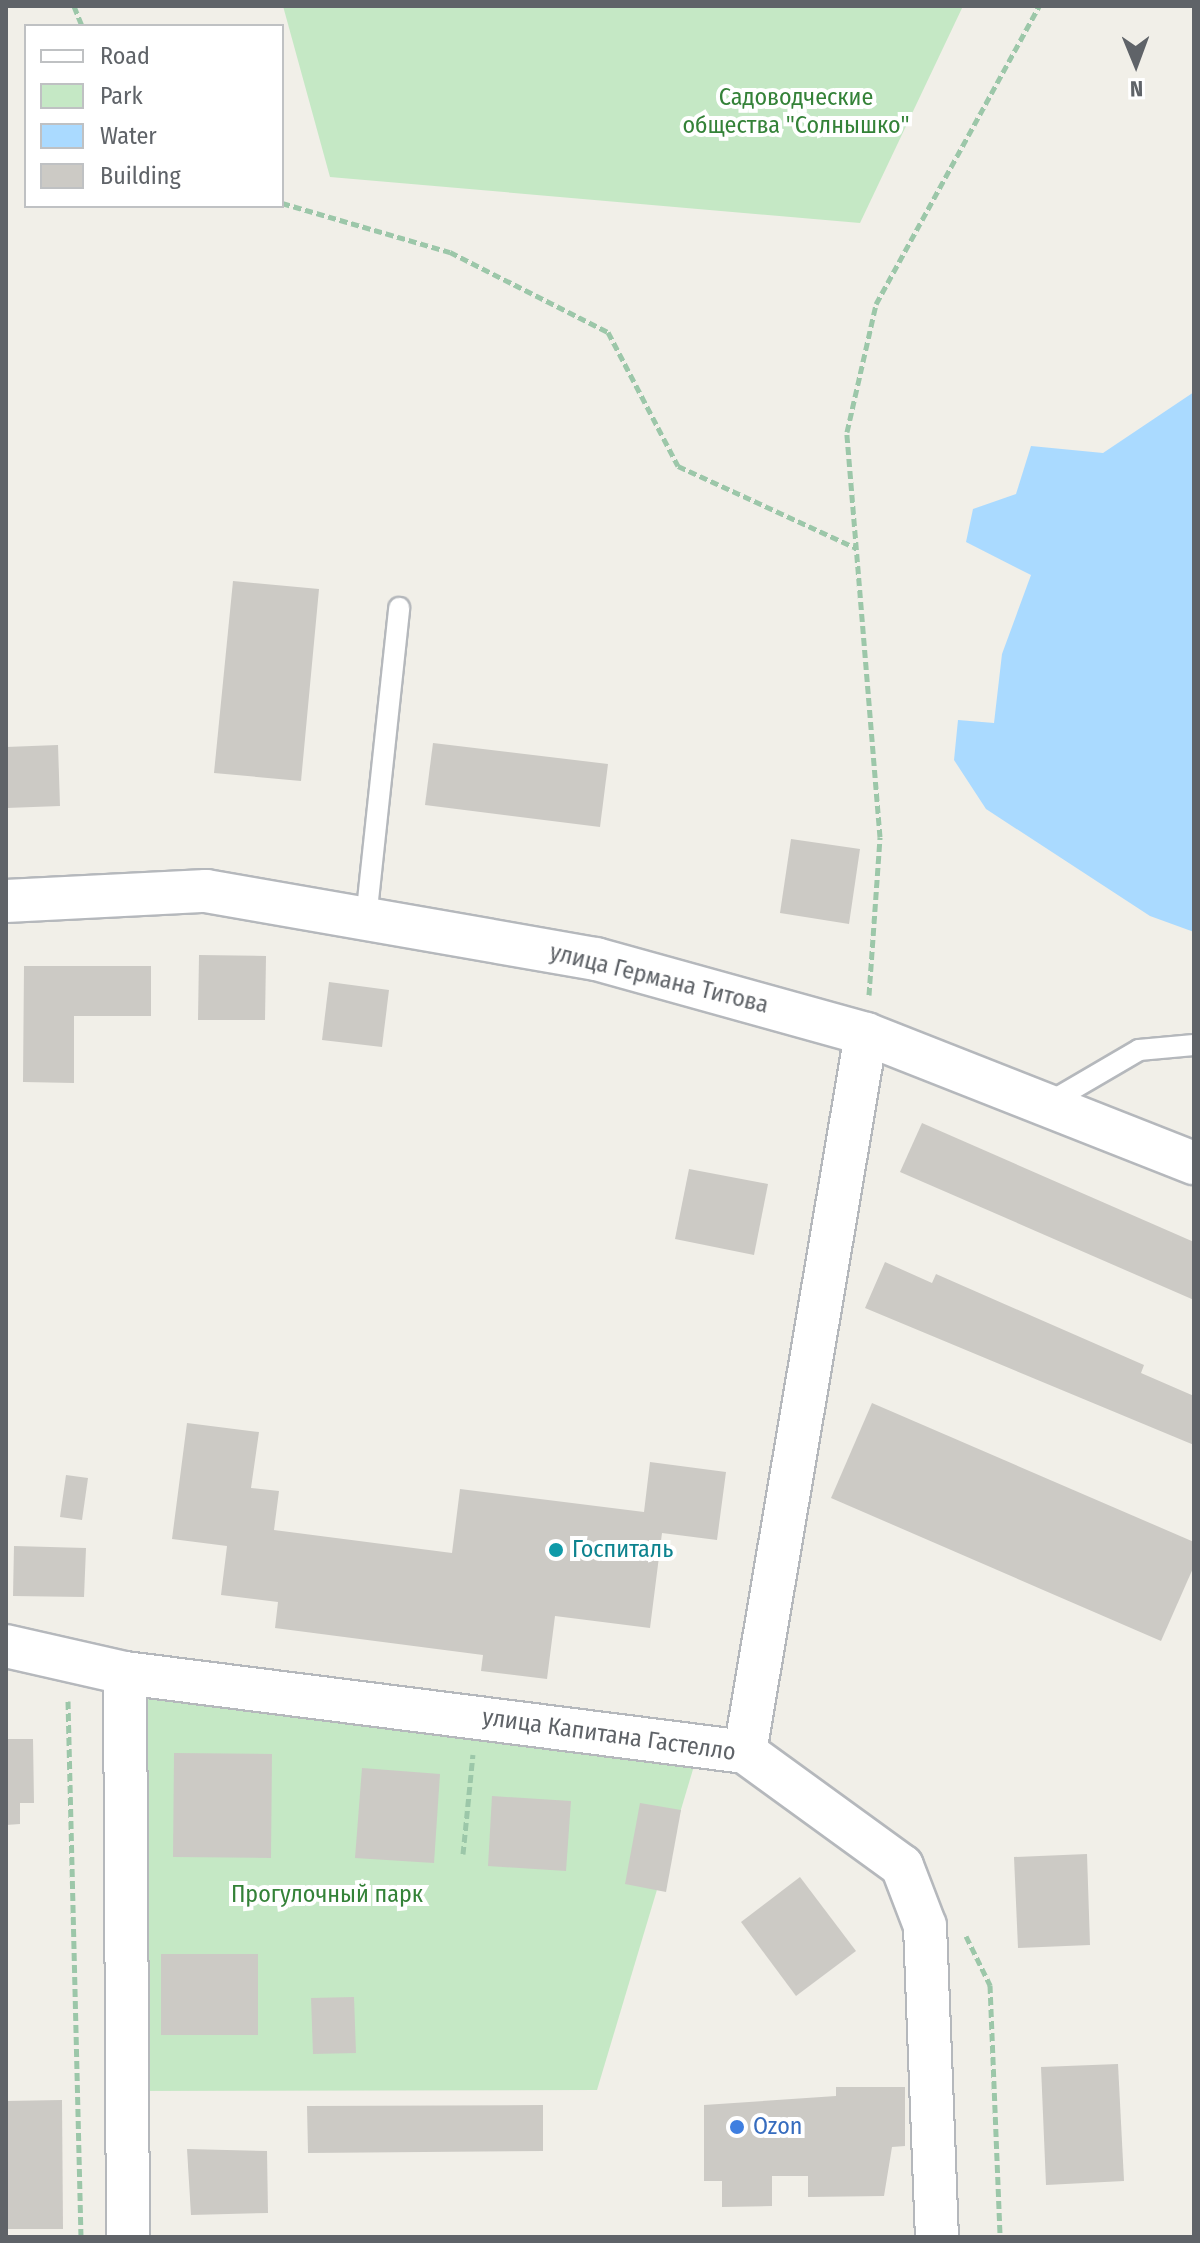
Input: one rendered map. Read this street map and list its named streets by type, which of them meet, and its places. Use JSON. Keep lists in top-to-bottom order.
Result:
{
  "streets": {
    "street": ["улица Германа Титова", "улица Капитана Гастелло"]
  },
  "parks": ["Садоводческие общества \"Солнышко\"", "Прогулочный парк"],
  "places": ["Госпиталь", "Ozon"],
  "legend": [
    "Road",
    "Park",
    "Water",
    "Building"
  ],
  "north": "bottom"
}
